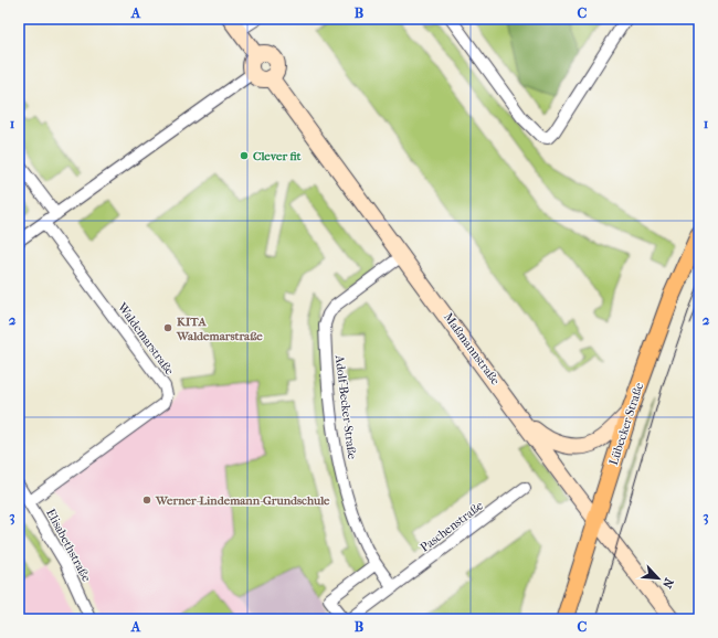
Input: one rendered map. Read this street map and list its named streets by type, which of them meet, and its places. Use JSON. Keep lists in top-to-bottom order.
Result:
{
  "streets": {
    "main road": ["Lübecker Straße"],
    "street": [
      "Waldemarstraße",
      "Maßmannstraße",
      "Adolf-Becker-Straße",
      "Paschenstraße",
      "Elisabethstraße"
    ]
  },
  "crossings": [
    ["Waldemarstraße", "Elisabethstraße"],
    ["Maßmannstraße", "Adolf-Becker-Straße"],
    ["Maßmannstraße", "Lübecker Straße"],
    ["Adolf-Becker-Straße", "Paschenstraße"]
  ],
  "places": ["Clever fit", "KITA Waldemarstraße", "Werner-Lindemann-Grundschule"],
  "north": "bottom right",
  "grid": {
    "columns": ["A", "B", "C"],
    "rows": ["1", "2", "3"]
  }
}
